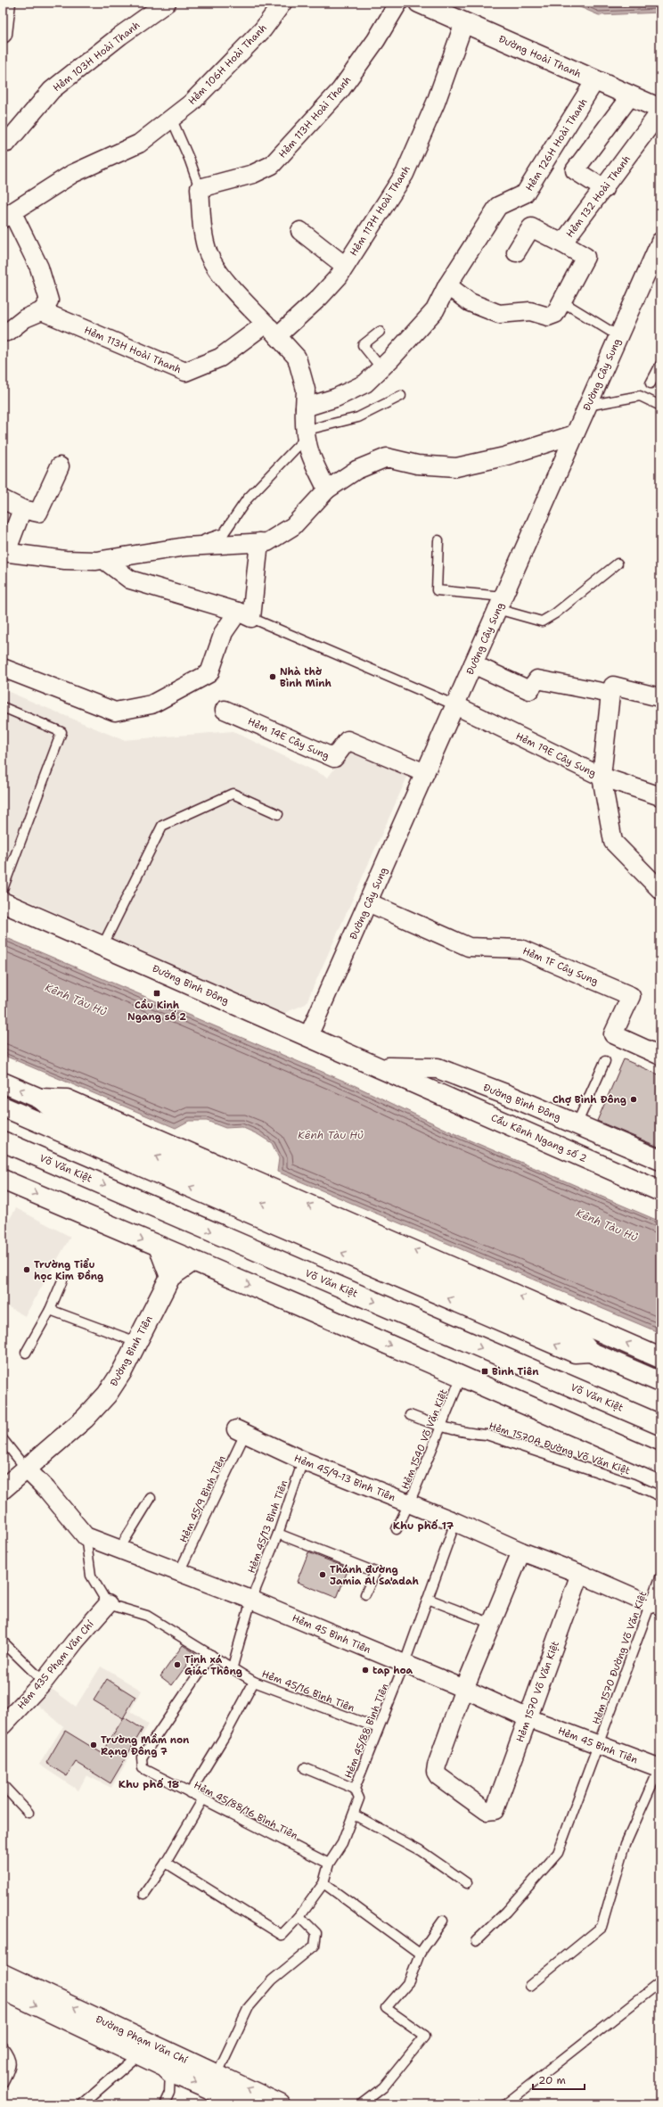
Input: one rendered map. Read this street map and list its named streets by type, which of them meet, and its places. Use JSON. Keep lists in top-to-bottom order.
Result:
{
  "streets": {
    "main road": [
      "Đường Hoài Thanh",
      "Đường Bình Đông",
      "Cầu Kênh Ngang số 2",
      "Võ Văn Kiệt",
      "Đường Bình Tiên",
      "Đường Phạm Văn Chí"
    ],
    "street": [
      "Hẻm 103H Hoài Thanh",
      "Hẻm 106H Hoài Thanh",
      "Hẻm 113H Hoài Thanh",
      "Hẻm 126H Hoài Thanh",
      "Hẻm 132 Hoài Thanh",
      "Hẻm 117H Hoài Thanh",
      "Đường Cây Sung",
      "Hẻm 14E Cây Sung",
      "Hẻm 19E Cây Sung",
      "Hẻm 1F Cây Sung",
      "Hẻm 45/9-13 Bình Tiên",
      "Hẻm 45 Bình Tiên",
      "Hẻm 435 Phạm Văn Chí",
      "Hẻm 1570 Võ Văn Kiệt"
    ],
    "lane": [
      "Hẻm 1540 Võ Văn Kiệt",
      "Hẻm 1570A Đường Võ Văn Kiệt",
      "Hẻm 45/9 Bình Tiên",
      "Hẻm 45/13 Bình Tiên",
      "Hẻm 1570 Đường Võ Văn Kiệt",
      "Hẻm 45/16 Bình Tiên",
      "Hẻm 45/88 Bình Tiên",
      "Hẻm 45/88/16 Bình Tiên"
    ]
  },
  "crossings": [
    ["Đường Hoài Thanh", "Hẻm 126H Hoài Thanh"],
    ["Đường Hoài Thanh", "Hẻm 132 Hoài Thanh"],
    ["Đường Hoài Thanh", "Hẻm 117H Hoài Thanh"],
    ["Hẻm 113H Hoài Thanh", "Hẻm 117H Hoài Thanh"],
    ["Hẻm 126H Hoài Thanh", "Hẻm 132 Hoài Thanh"],
    ["Đường Cây Sung", "Hẻm 14E Cây Sung"],
    ["Đường Cây Sung", "Hẻm 19E Cây Sung"],
    ["Đường Cây Sung", "Hẻm 1F Cây Sung"],
    ["Đường Cây Sung", "Đường Bình Đông"],
    ["Đường Bình Đông", "Cầu Kênh Ngang số 2"],
    ["Hẻm 1540 Võ Văn Kiệt", "Hẻm 1570A Đường Võ Văn Kiệt"],
    ["Hẻm 1540 Võ Văn Kiệt", "Hẻm 45/9-13 Bình Tiên"],
    ["Hẻm 45/9-13 Bình Tiên", "Hẻm 45/9 Bình Tiên"],
    ["Hẻm 45/9-13 Bình Tiên", "Hẻm 45/13 Bình Tiên"],
    ["Hẻm 45/9-13 Bình Tiên", "Hẻm 45/88 Bình Tiên"],
    ["Hẻm 45/9 Bình Tiên", "Hẻm 45 Bình Tiên"],
    ["Hẻm 45/13 Bình Tiên", "Hẻm 45 Bình Tiên"],
    ["Hẻm 45/13 Bình Tiên", "Hẻm 45/16 Bình Tiên"],
    ["Hẻm 45 Bình Tiên", "Hẻm 1570 Đường Võ Văn Kiệt"],
    ["Hẻm 45 Bình Tiên", "Hẻm 1570 Võ Văn Kiệt"],
    ["Hẻm 45 Bình Tiên", "Hẻm 45/88 Bình Tiên"],
    ["Hẻm 435 Phạm Văn Chí", "Hẻm 45/16 Bình Tiên"],
    ["Hẻm 45/16 Bình Tiên", "Hẻm 45/88 Bình Tiên"],
    ["Hẻm 45/16 Bình Tiên", "Hẻm 45/88/16 Bình Tiên"],
    ["Hẻm 45/88 Bình Tiên", "Hẻm 45/88/16 Bình Tiên"]
  ],
  "districts": ["Khu phố 17", "Khu phố 18"],
  "water": ["Kênh Tàu Hủ"],
  "places": {
    "other": [
      "Nhà thờ Bình Minh",
      "Chợ Bình Đông",
      "Trường Tiểu học Kim Đồng",
      "Thánh đường Jamia Al Sa'adah",
      "Tịnh xá Giác Thông",
      "tap hoa",
      "Trường Mầm non Rạng Đông 7"
    ],
    "transit": ["Cầu Kinh Ngang số 2", "Bình Tiên"]
  },
  "scale_bar": "20 m"
}
